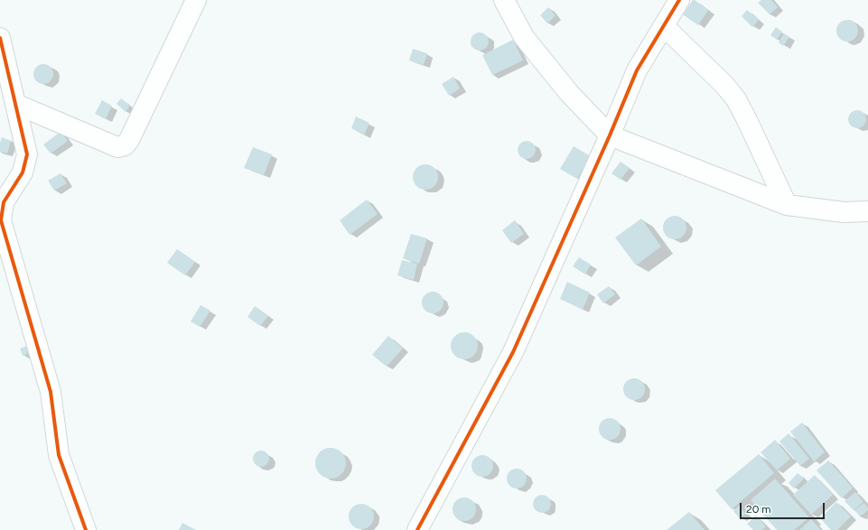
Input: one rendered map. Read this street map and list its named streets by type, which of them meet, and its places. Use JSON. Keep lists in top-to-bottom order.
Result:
{
  "scale_bar": "20 m"
}
